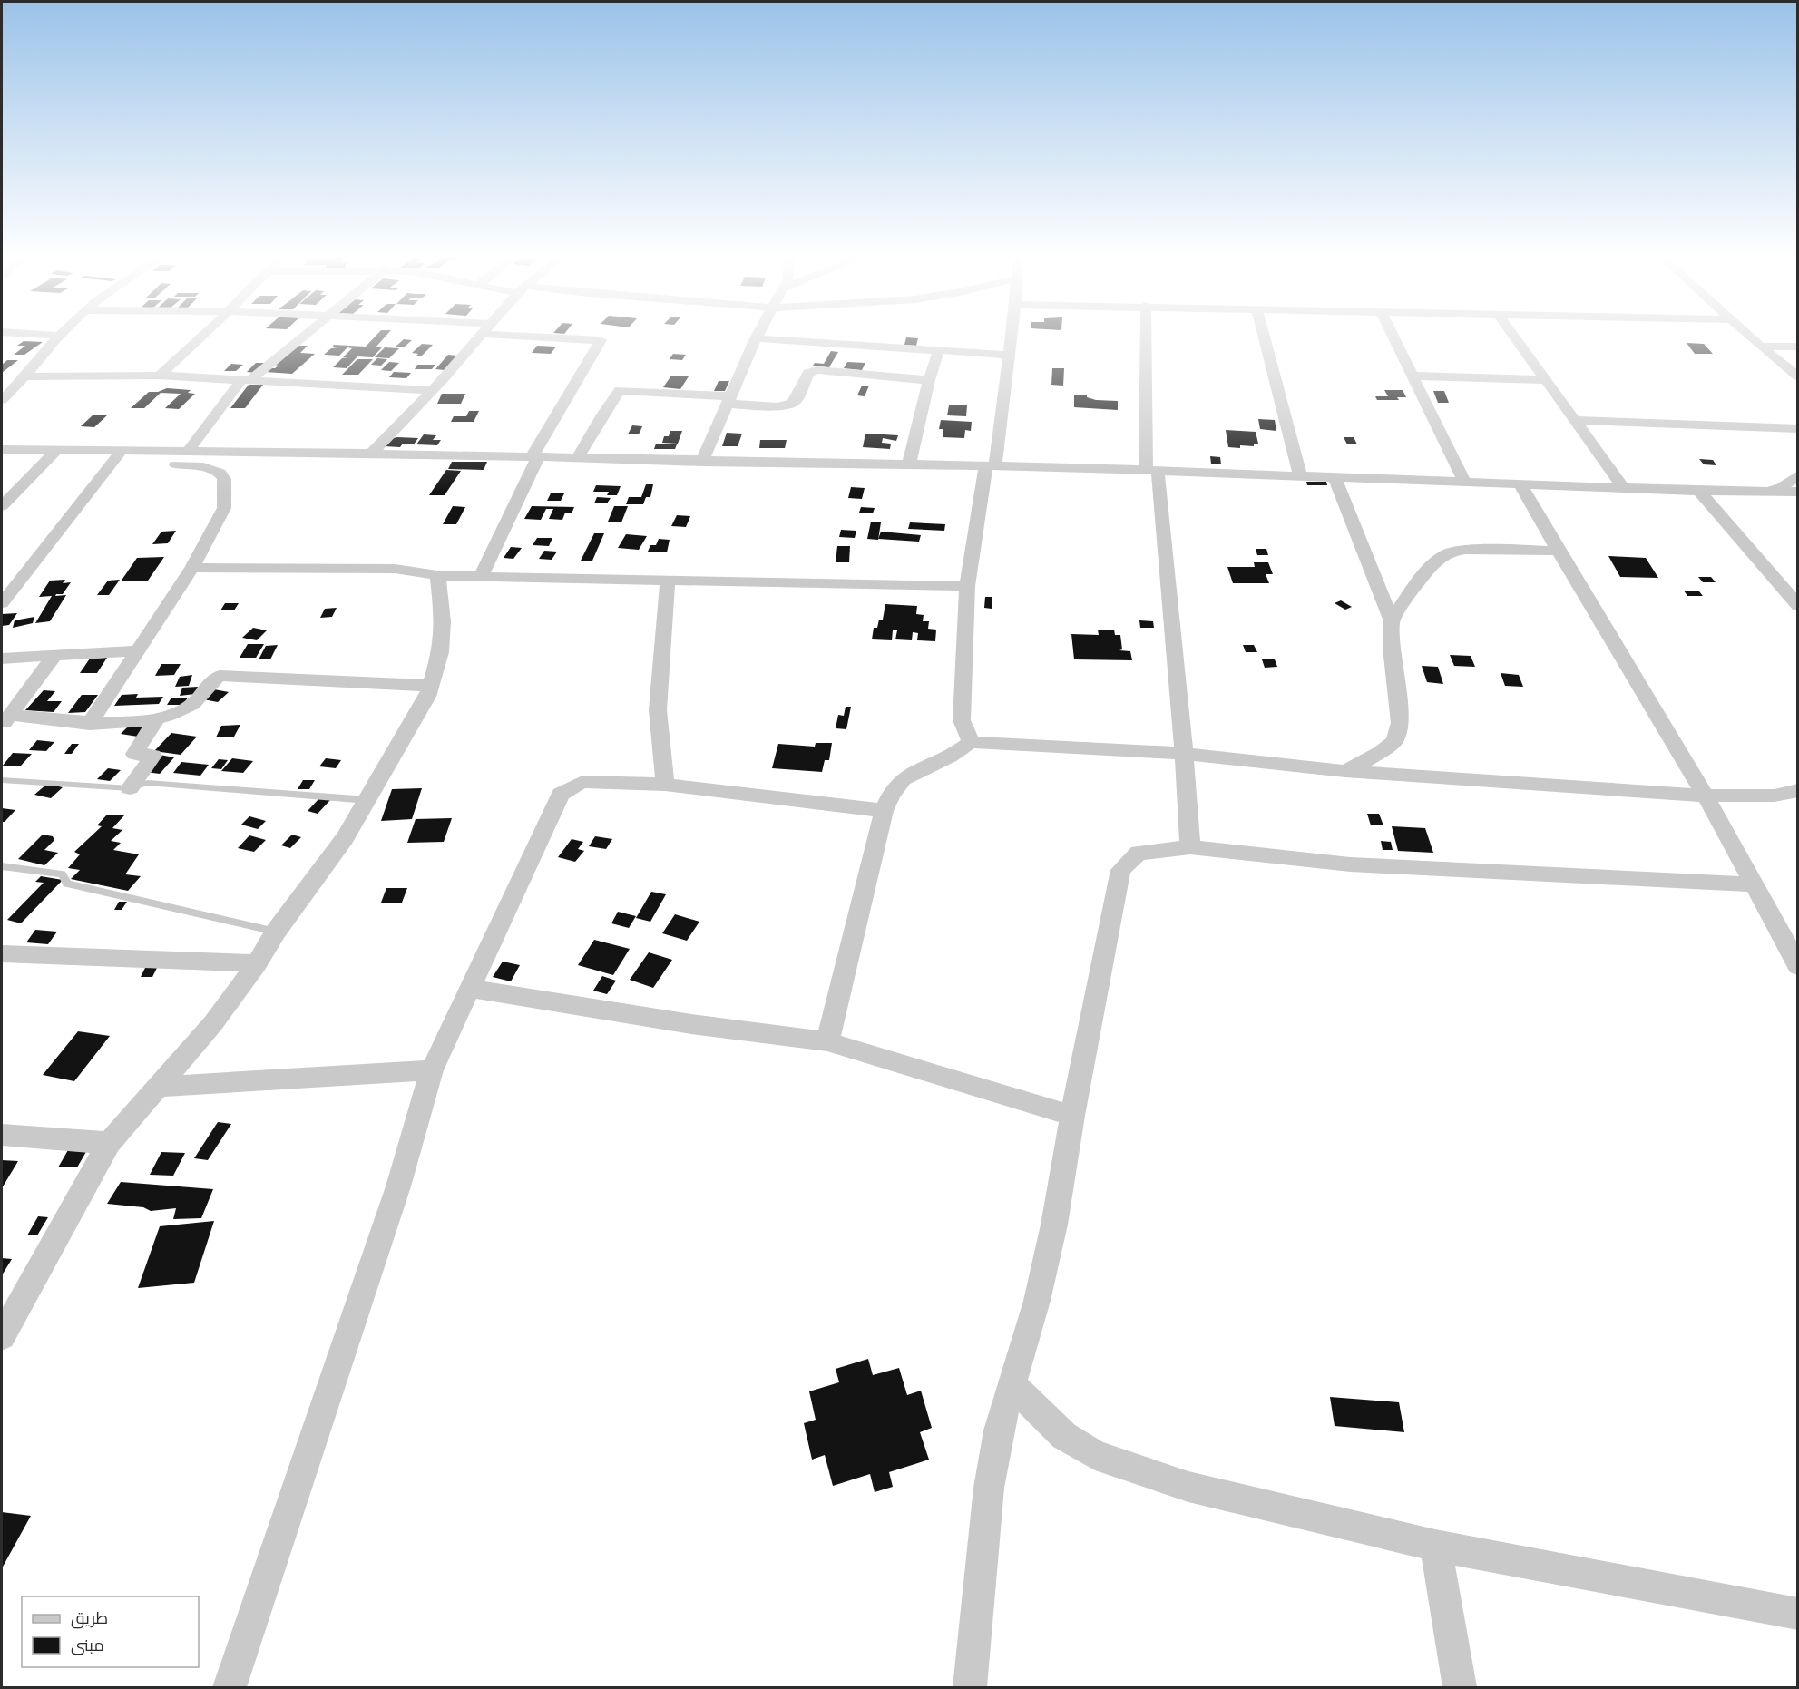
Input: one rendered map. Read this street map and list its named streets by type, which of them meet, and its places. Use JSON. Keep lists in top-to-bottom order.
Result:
{
  "legend": ["طريق", "مبنى"]
}
